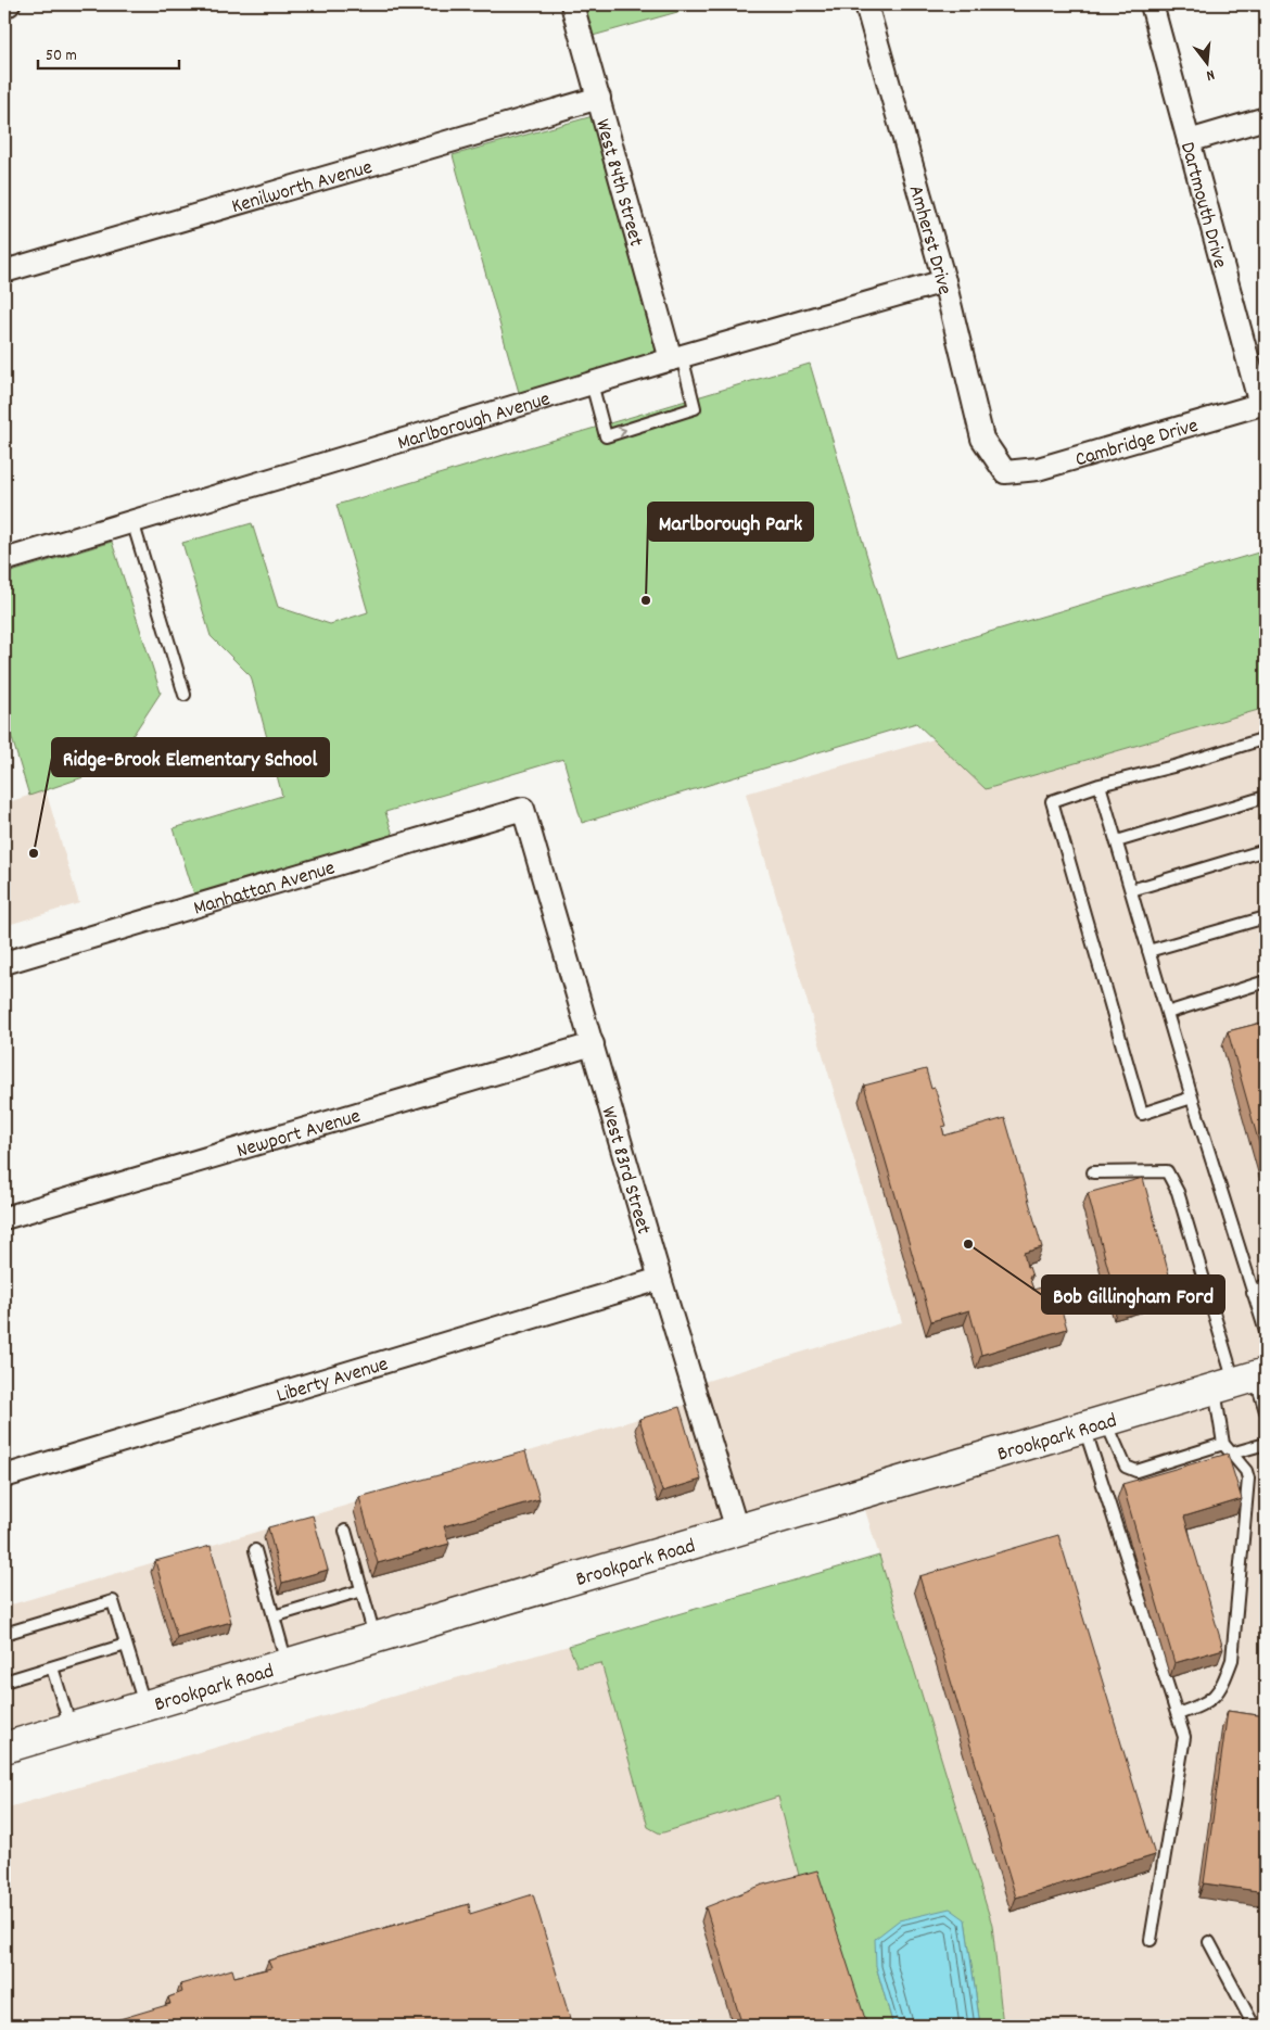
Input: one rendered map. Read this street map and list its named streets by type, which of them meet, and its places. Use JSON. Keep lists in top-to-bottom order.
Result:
{
  "streets": {
    "main road": ["Brookpark Road"],
    "street": [
      "West 84th Street",
      "Kenilworth Avenue",
      "Dartmouth Drive",
      "Amherst Drive",
      "Marlborough Avenue",
      "Cambridge Drive",
      "Manhattan Avenue",
      "Newport Avenue",
      "West 83rd Street",
      "Liberty Avenue"
    ]
  },
  "crossings": [
    ["West 84th Street", "Kenilworth Avenue"],
    ["West 84th Street", "Marlborough Avenue"],
    ["Dartmouth Drive", "Cambridge Drive"],
    ["Amherst Drive", "Marlborough Avenue"],
    ["Amherst Drive", "Cambridge Drive"],
    ["Manhattan Avenue", "West 83rd Street"],
    ["Newport Avenue", "West 83rd Street"],
    ["West 83rd Street", "Liberty Avenue"],
    ["West 83rd Street", "Brookpark Road"]
  ],
  "places": ["Marlborough Park", "Ridge-Brook Elementary School", "Bob Gillingham Ford"],
  "scale_bar": "50 m",
  "north": "bottom"
}
